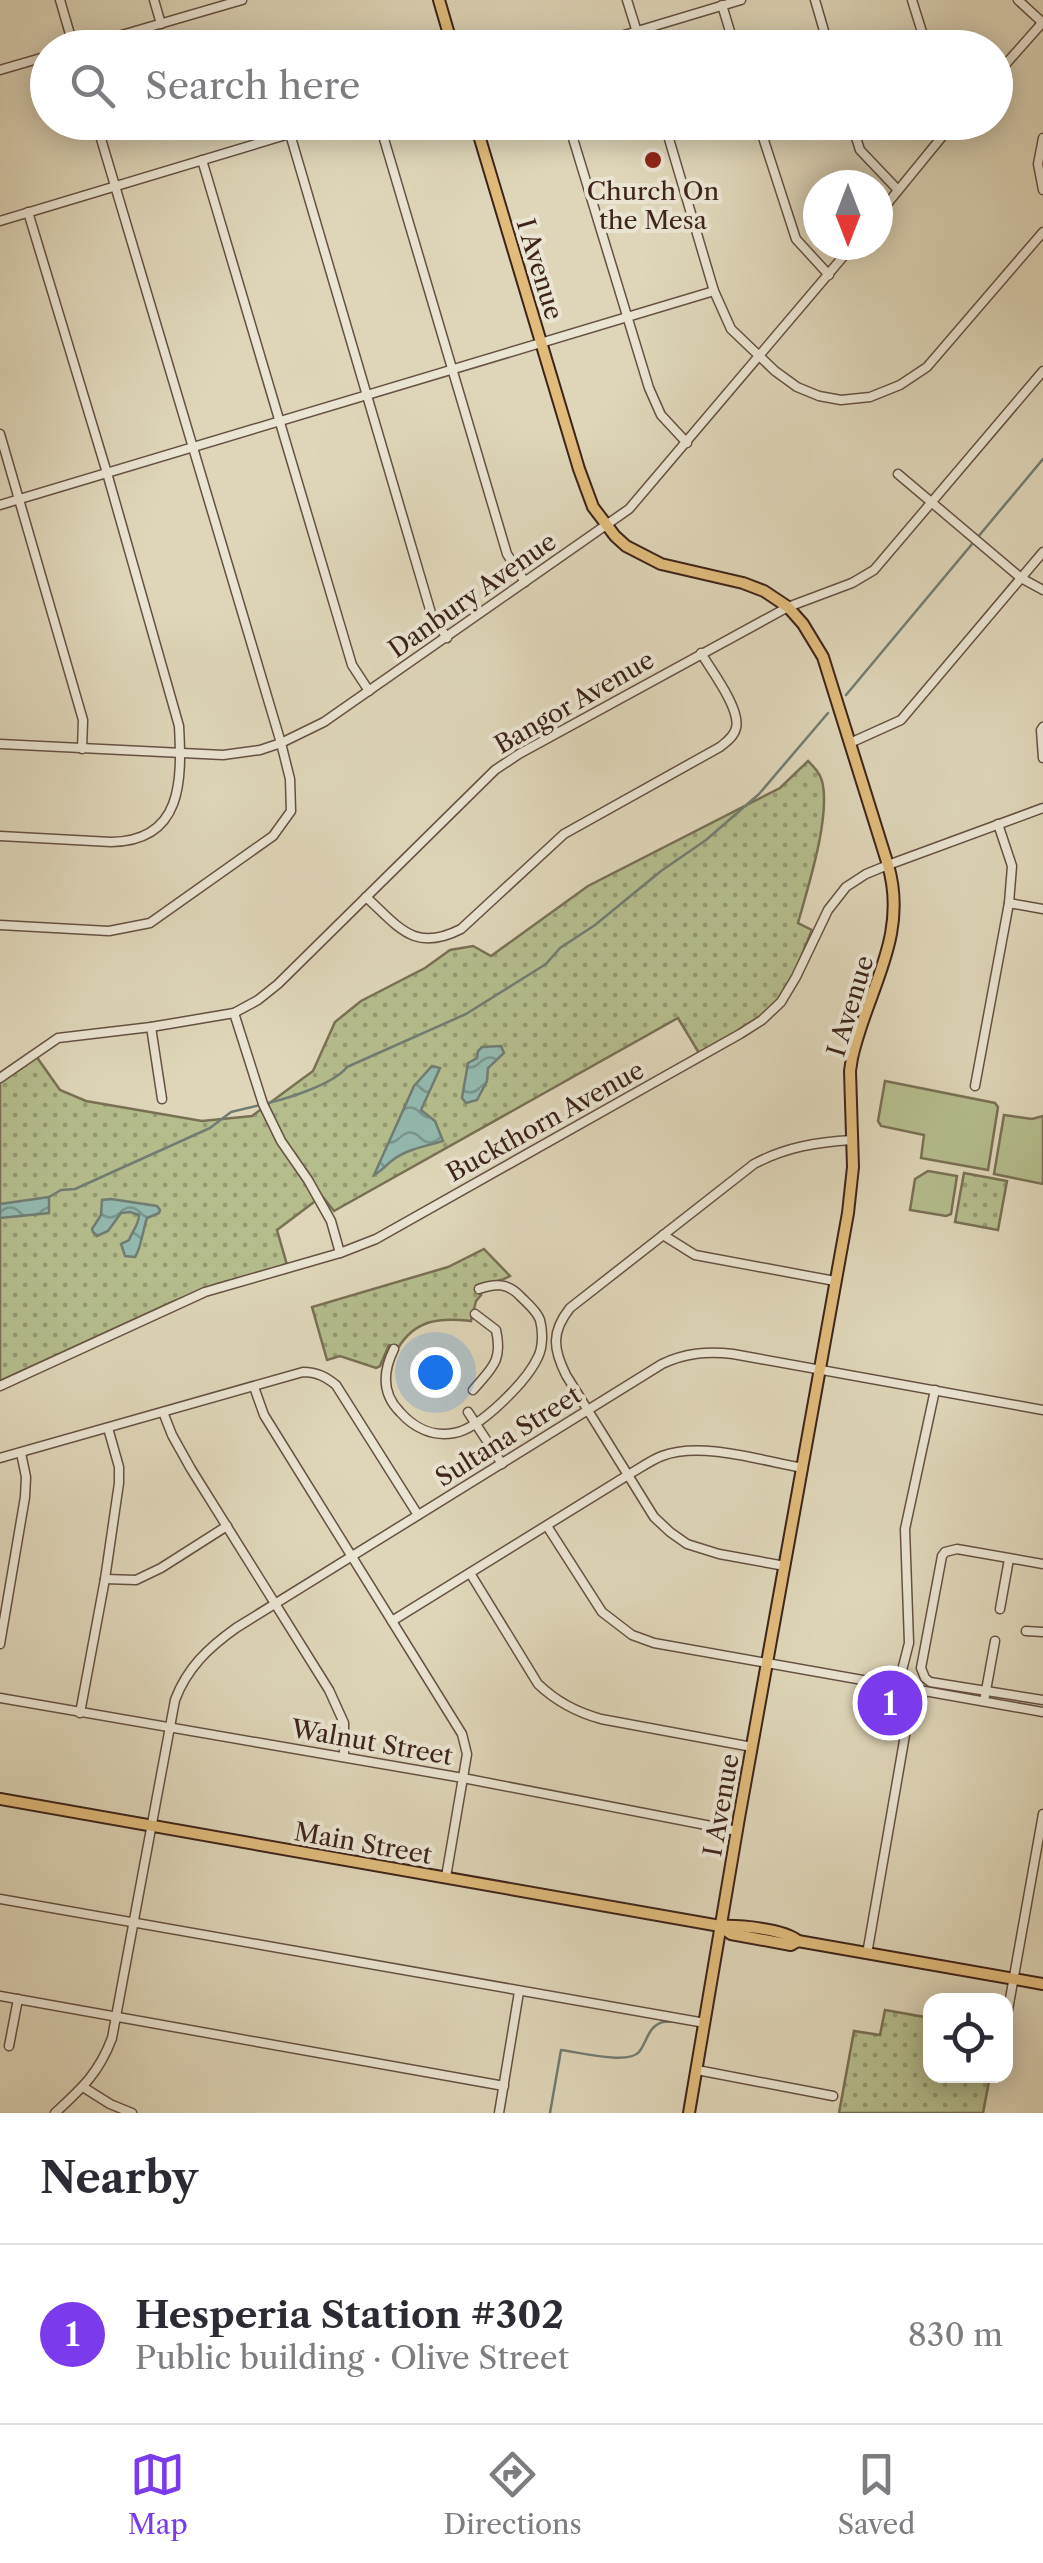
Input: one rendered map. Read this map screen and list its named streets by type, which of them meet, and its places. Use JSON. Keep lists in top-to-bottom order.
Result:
{
  "streets": {
    "main road": ["I Avenue", "Main Street"],
    "street": [
      "Danbury Avenue",
      "Bangor Avenue",
      "Buckthorn Avenue",
      "Sultana Street",
      "Walnut Street"
    ]
  },
  "crossings": [
    ["I Avenue", "Danbury Avenue"],
    ["I Avenue", "Bangor Avenue"],
    ["I Avenue", "Buckthorn Avenue"],
    ["I Avenue", "Sultana Street"],
    ["I Avenue", "Walnut Street"],
    ["I Avenue", "Main Street"],
    ["Sultana Street", "Walnut Street"],
    ["Sultana Street", "Main Street"]
  ],
  "places": ["Church On the Mesa"],
  "north": "bottom",
  "page": {
    "search": "Search here",
    "pins": "1",
    "heading": "Nearby",
    "list": [
      {
        "mark": "1",
        "name": "Hesperia Station #302",
        "note": "Public building · Olive Street",
        "value": "830 m"
      }
    ],
    "nav": ["Map", "Directions", "Saved"]
  }
}
